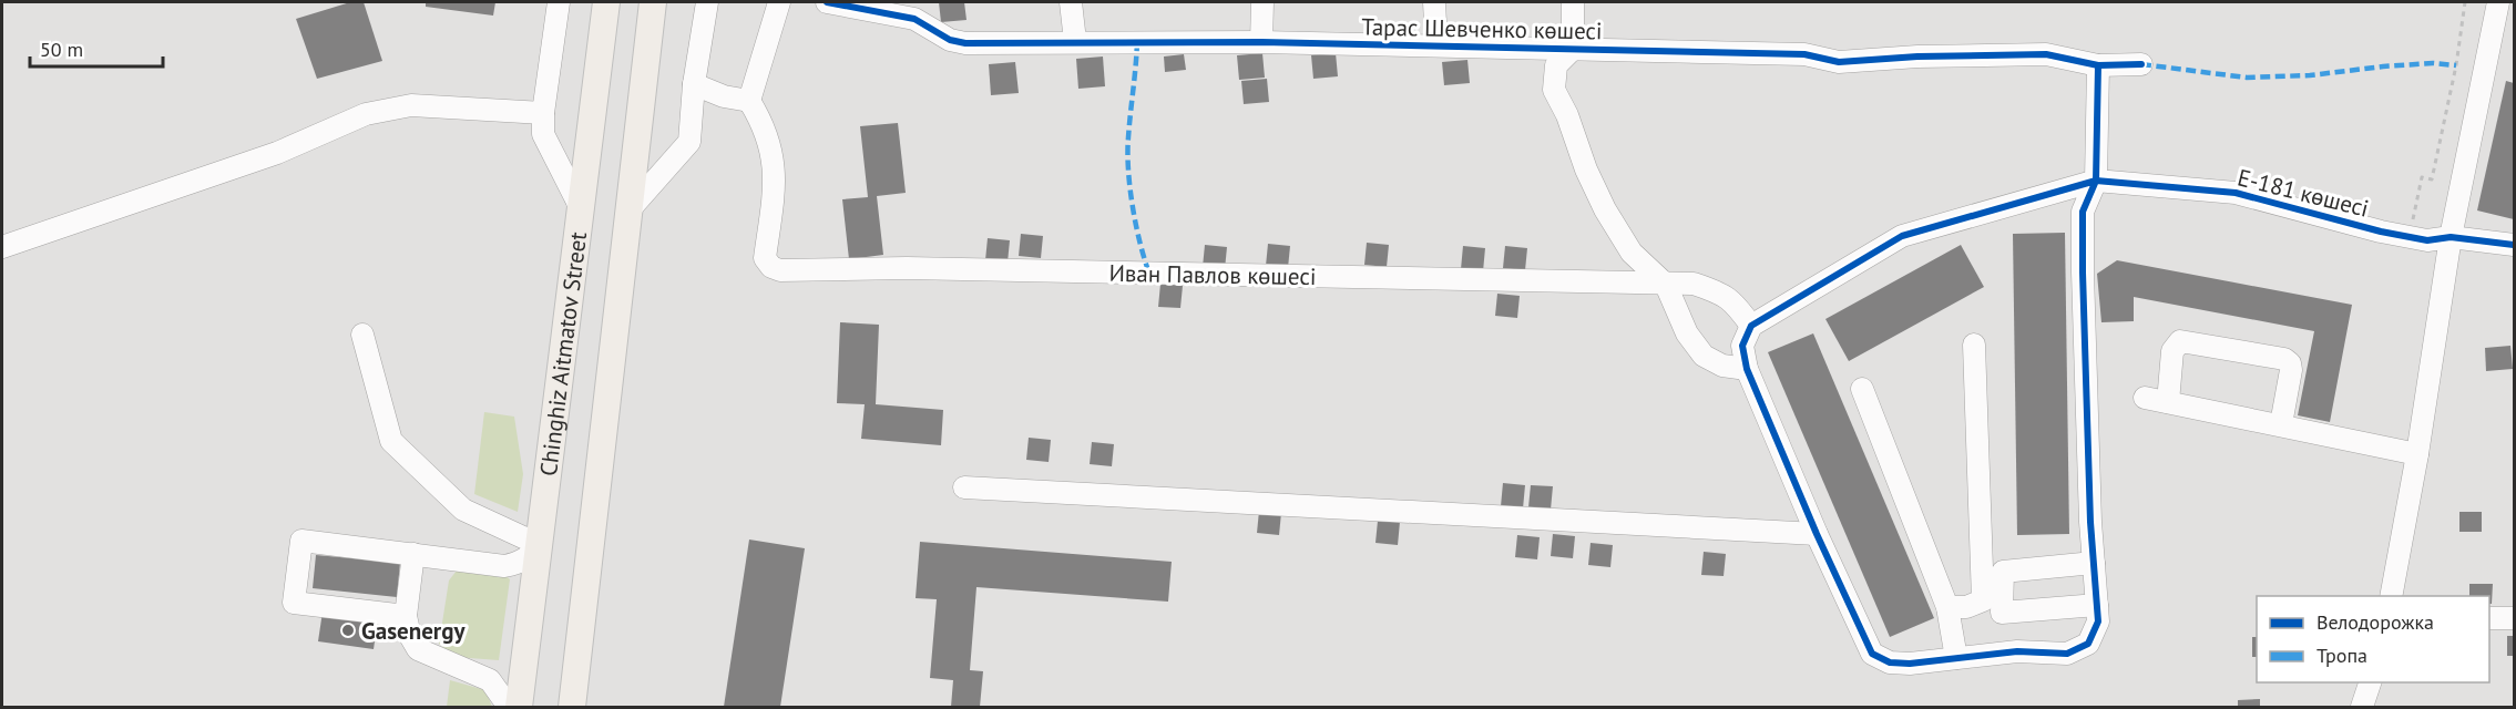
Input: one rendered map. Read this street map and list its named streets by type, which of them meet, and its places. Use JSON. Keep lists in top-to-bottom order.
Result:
{
  "streets": {
    "main road": ["Chinghiz Aitmatov Street"],
    "street": ["Тарас Шевченко көшесі", "Е-181 көшесі", "Иван Павлов көшесі"]
  },
  "crossings": [
    ["Е-181 көшесі", "Иван Павлов көшесі"]
  ],
  "places": ["Gasenergy"],
  "legend": ["Велодорожка", "Тропа"],
  "scale_bar": "50 m"
}
